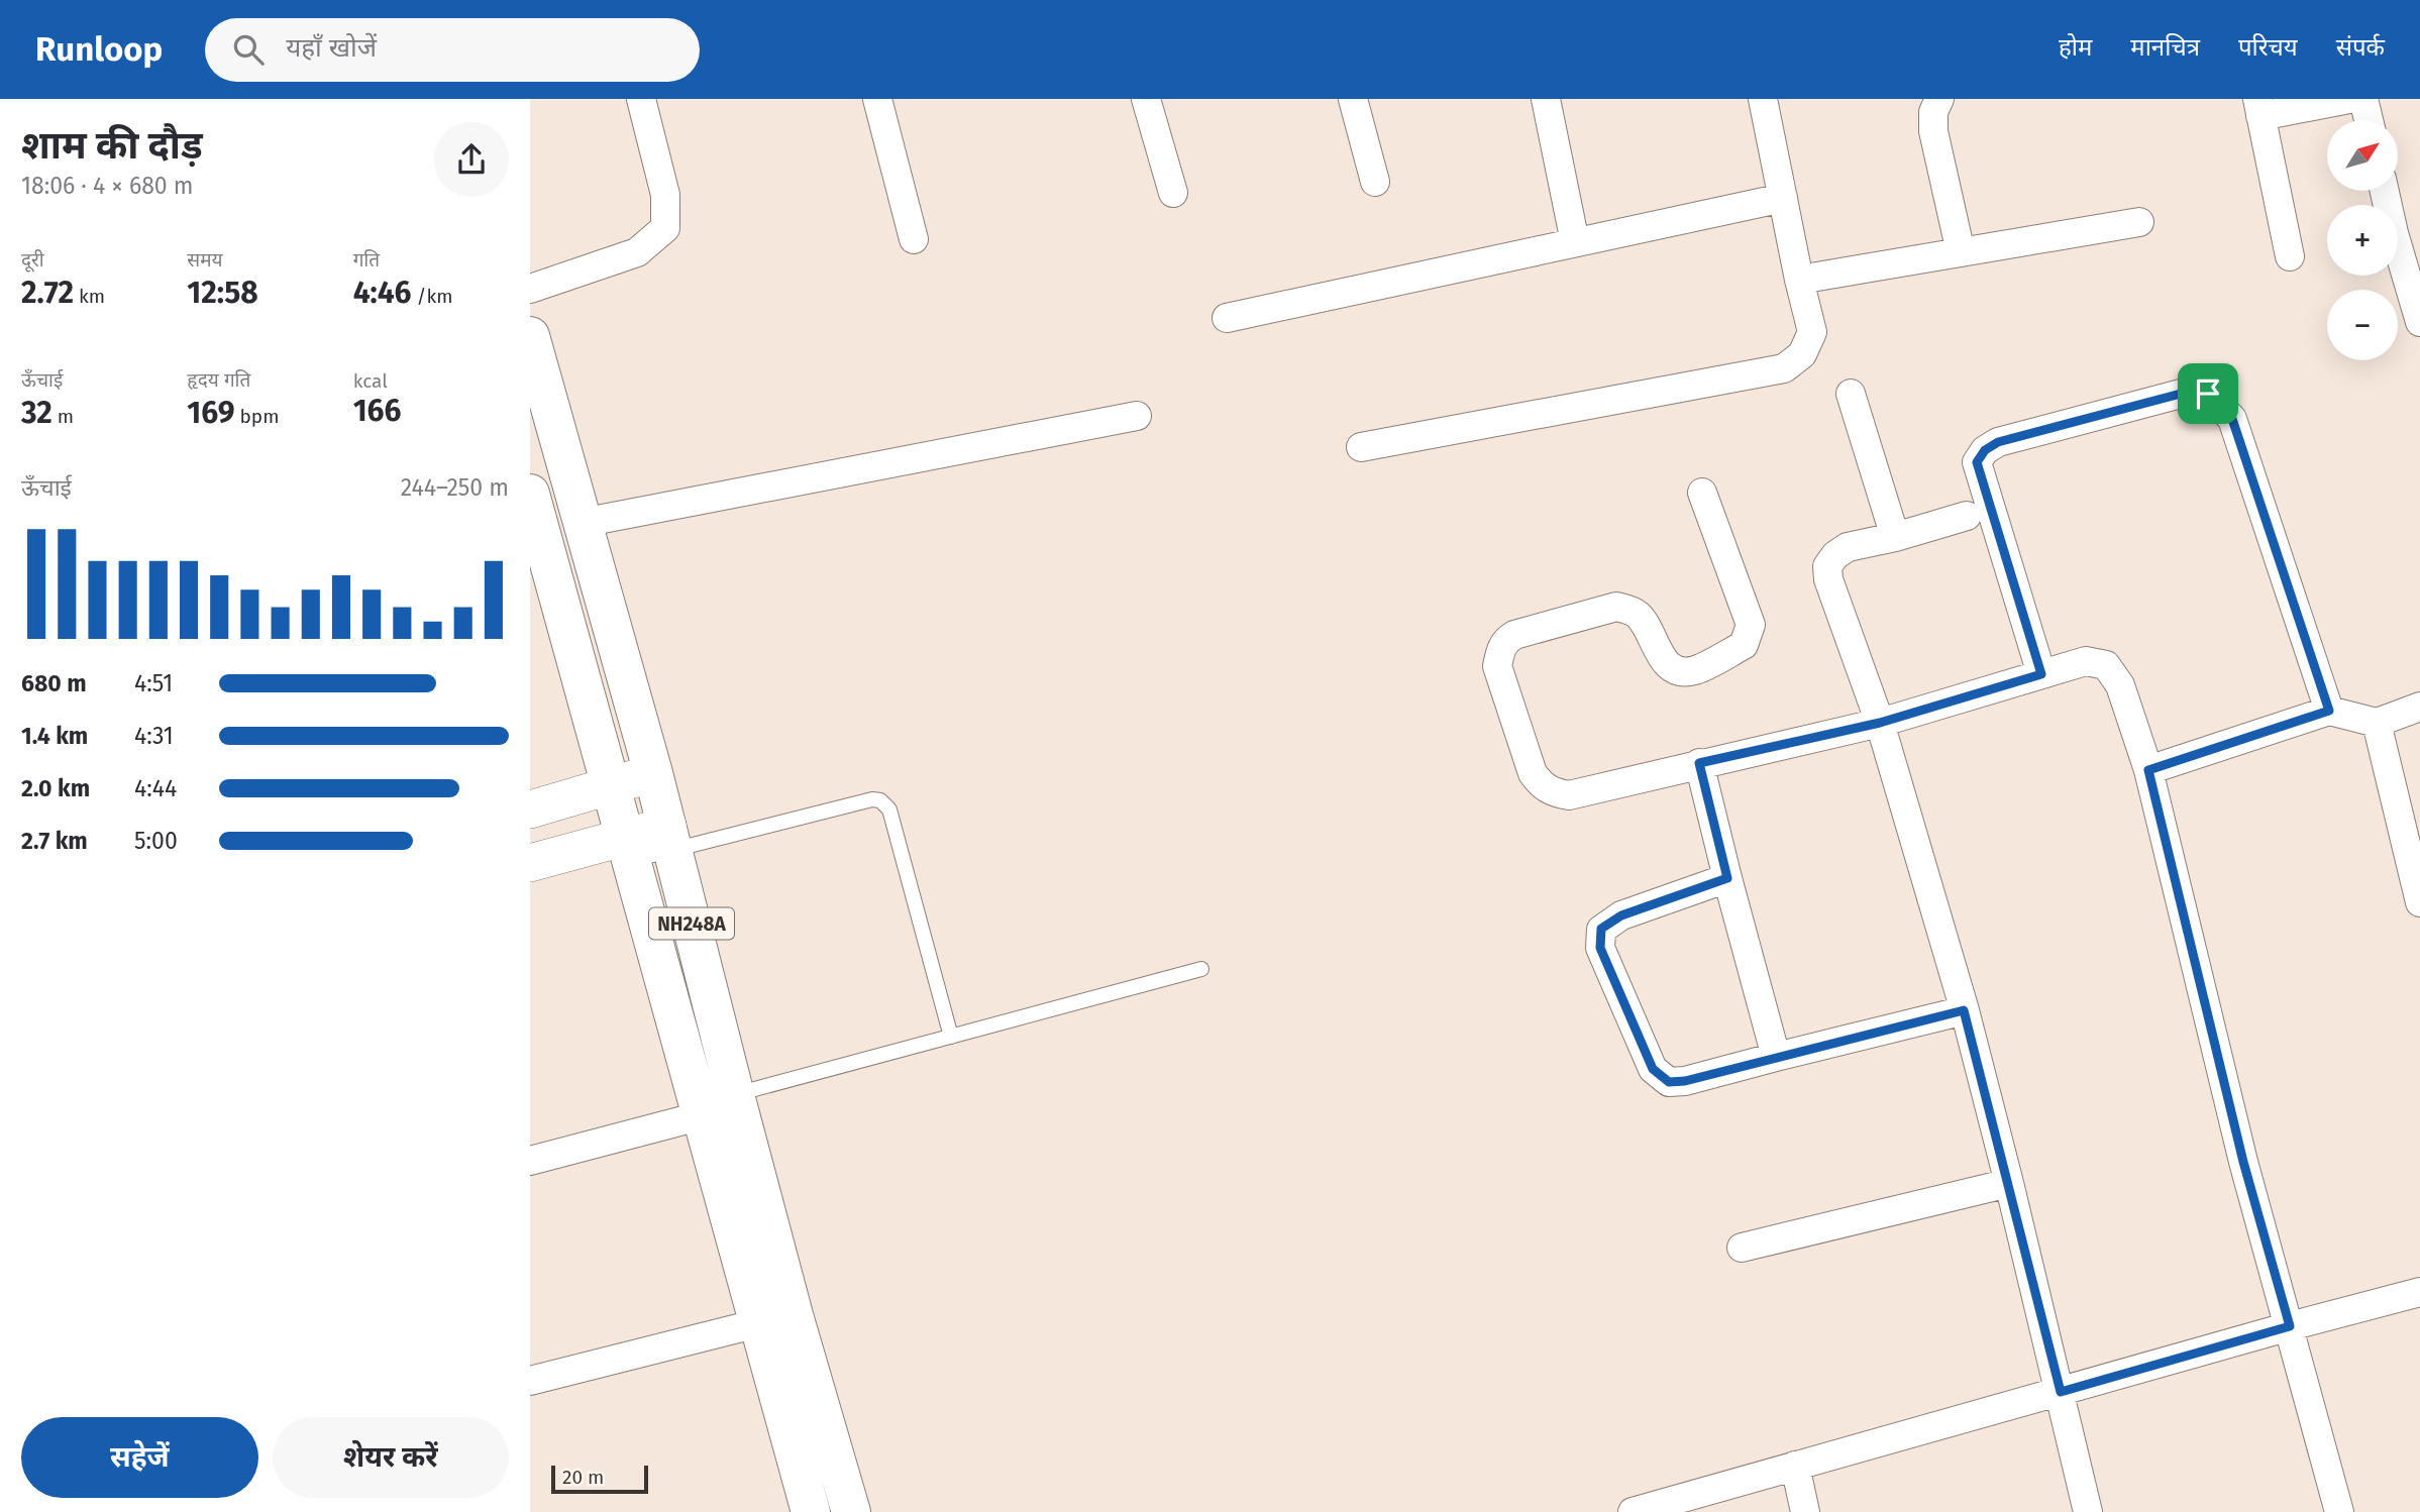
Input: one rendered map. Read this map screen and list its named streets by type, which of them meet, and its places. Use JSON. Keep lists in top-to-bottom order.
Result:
{
  "streets": {
    "highway": ["NH248A"]
  },
  "scale_bar": "20 m",
  "north": "top right",
  "page": {
    "header": "Runloop",
    "search": "यहाँ खोजें",
    "nav": [
      "होम",
      "मानचित्र",
      "परिचय",
      "संपर्क"
    ],
    "heading": ["शाम की दौड़", "18:06 · 4 × 680 m"],
    "map_buttons": ["+", "−"],
    "stats": [
      ["दूरी", "2.72 km"],
      ["समय", "12:58"],
      ["गति", "4:46 /km"],
      ["ऊँचाई", "32 m"],
      ["हृदय गति", "169 bpm"],
      ["kcal", "166"]
    ],
    "chart": ["ऊँचाई", "244–250 m"],
    "list": [
      {
        "name": "680 m",
        "note": "4:51"
      },
      {
        "name": "1.4 km",
        "note": "4:31"
      },
      {
        "name": "2.0 km",
        "note": "4:44"
      },
      {
        "name": "2.7 km",
        "note": "5:00"
      }
    ],
    "buttons": ["सहेजें", "शेयर करें"],
    "scale": "20 m"
  }
}
